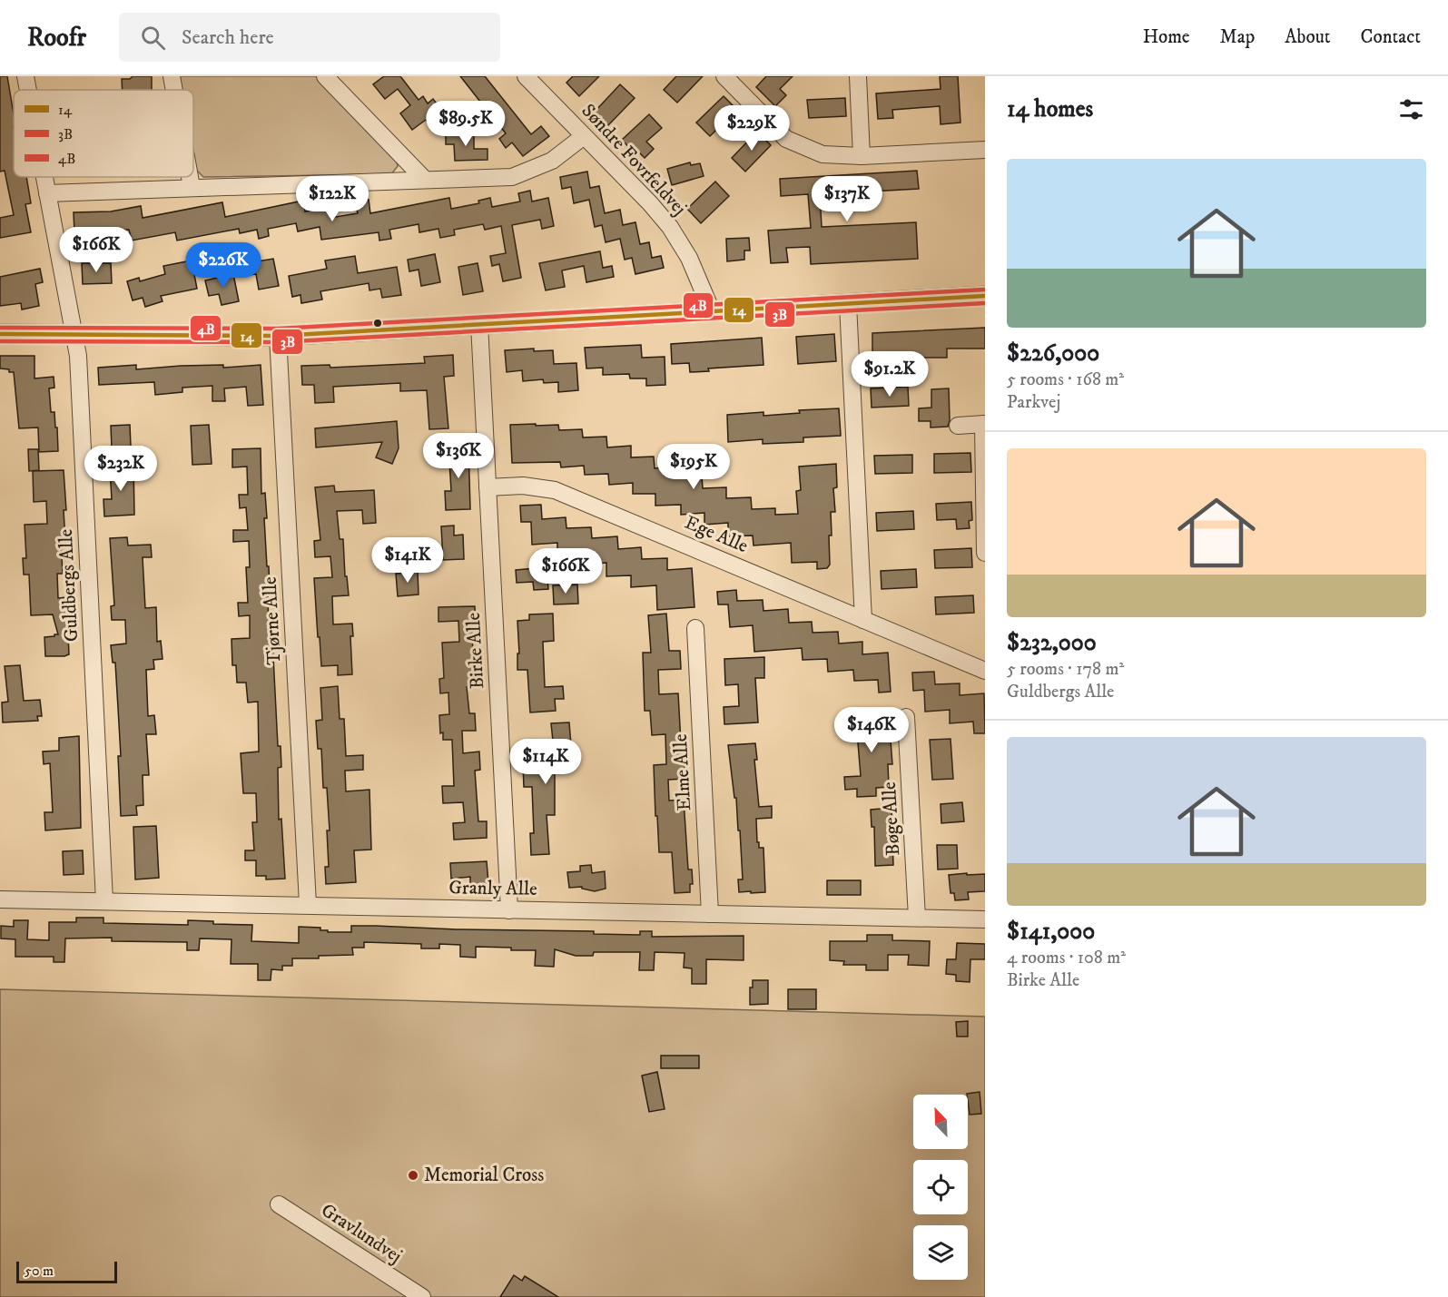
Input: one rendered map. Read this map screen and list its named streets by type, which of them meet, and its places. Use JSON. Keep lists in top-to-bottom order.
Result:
{
  "streets": {
    "street": [
      "Søndre Fovrfeldvej",
      "Ege Alle",
      "Guldbergs Alle",
      "Tjørne Alle",
      "Birke Alle",
      "Elme Alle",
      "Bøge Alle",
      "Granly Alle",
      "Gravlundvej"
    ]
  },
  "crossings": [
    ["Ege Alle", "Birke Alle"],
    ["Guldbergs Alle", "Granly Alle"],
    ["Tjørne Alle", "Granly Alle"],
    ["Birke Alle", "Granly Alle"],
    ["Elme Alle", "Granly Alle"],
    ["Bøge Alle", "Granly Alle"]
  ],
  "places": ["Memorial Cross"],
  "lines": ["transit line 4B", "transit line 14", "transit line 3B"],
  "legend": ["14", "3B", "4B"],
  "scale_bar": "50 m",
  "north": "top left",
  "page": {
    "header": "Roofr",
    "search": "Search here",
    "nav": [
      "Home",
      "Map",
      "About",
      "Contact"
    ],
    "heading": "14 homes",
    "price": [
      "$89.5K",
      "$229K",
      "$122K",
      "$137K",
      "$166K",
      "$226K",
      "$91.2K",
      "$136K",
      "$195K",
      "$232K",
      "$141K",
      "$166K",
      "$146K",
      "$114K"
    ],
    "list": [
      {
        "name": "$226,000",
        "note": "5 rooms · 168 m² · Parkvej"
      },
      {
        "name": "$232,000",
        "note": "5 rooms · 178 m² · Guldbergs Alle"
      },
      {
        "name": "$141,000",
        "note": "4 rooms · 108 m² · Birke Alle"
      }
    ],
    "scale": "50 m"
  }
}
